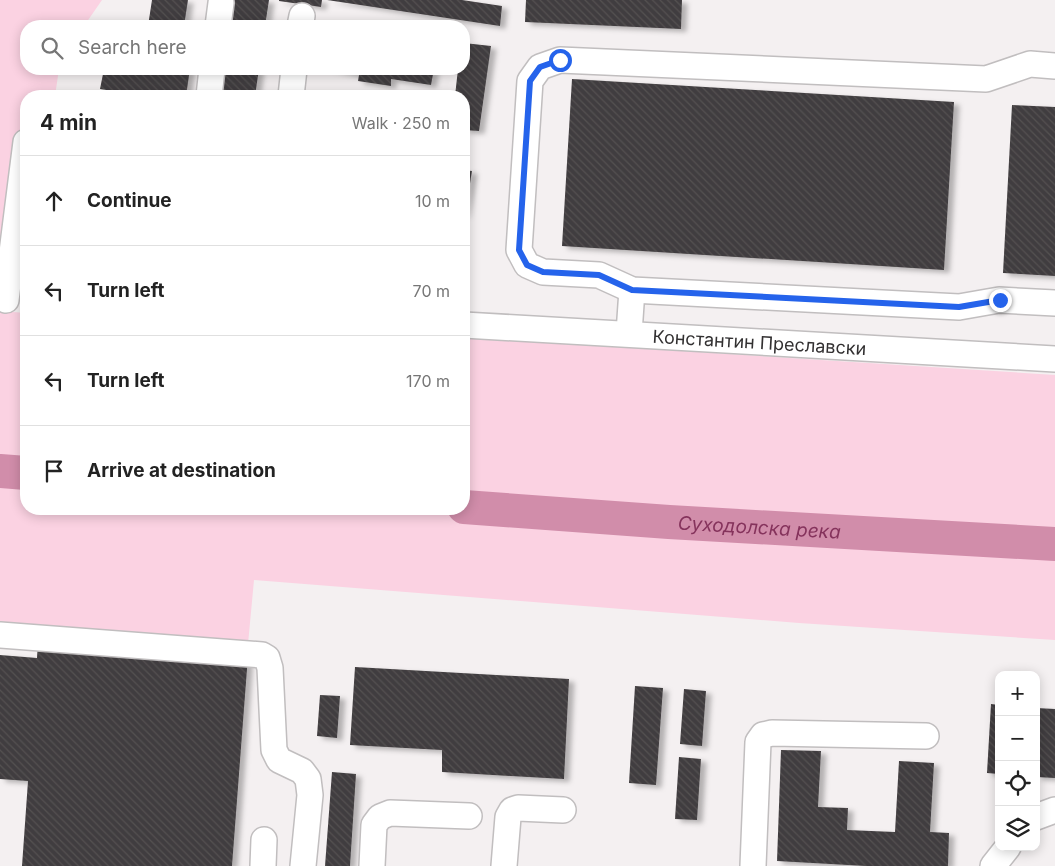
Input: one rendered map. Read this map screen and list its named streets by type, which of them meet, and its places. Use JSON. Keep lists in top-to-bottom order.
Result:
{
  "streets": {
    "street": ["Константин Преславски"]
  },
  "water": ["Суходолска река"],
  "page": {
    "search": "Search here",
    "heading": ["4 min", "Walk · 250 m"],
    "list": [
      ["Continue", "10 m"],
      ["Turn left", "70 m"],
      ["Turn left", "170 m"],
      "Arrive at destination"
    ],
    "map_buttons": ["+", "−"]
  }
}
